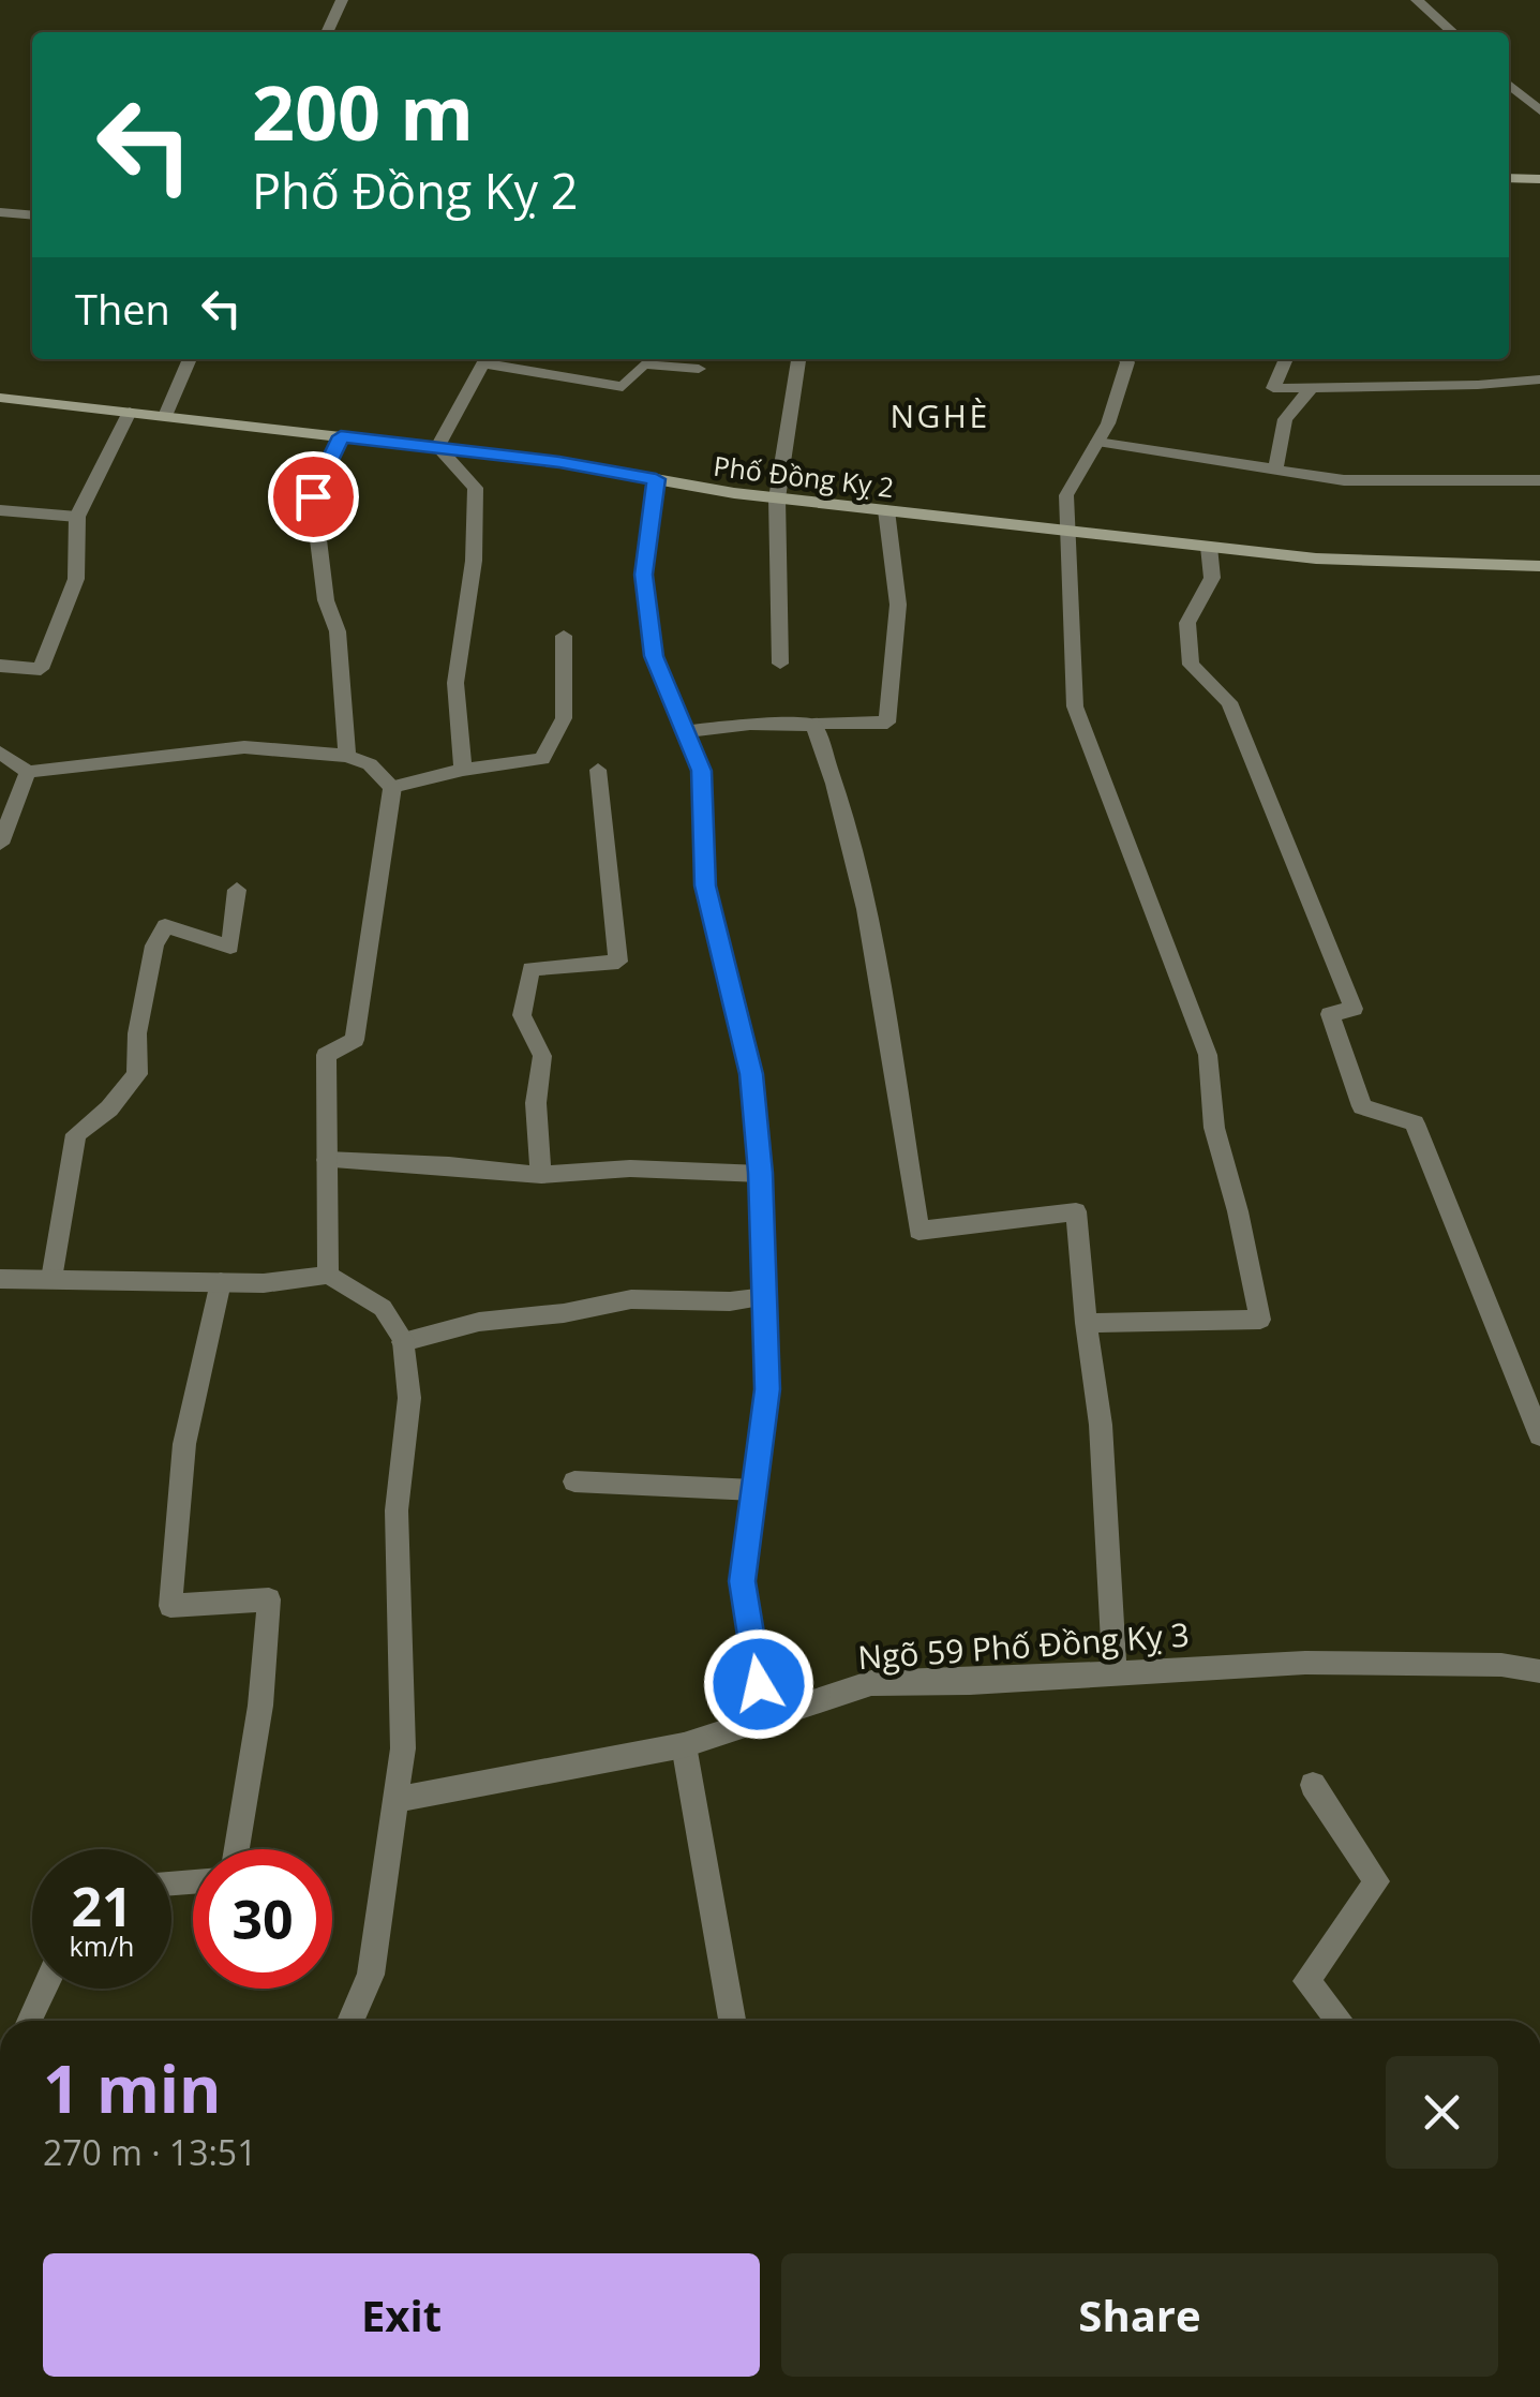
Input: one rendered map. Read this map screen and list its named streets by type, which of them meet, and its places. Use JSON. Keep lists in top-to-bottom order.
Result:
{
  "streets": {
    "street": ["Phố Đồng Kỵ 2", "Ngõ 59 Phố Đồng Kỵ 3"]
  },
  "districts": ["NGHÈ"],
  "page": {
    "turn": ["200 m", "Phố Đồng Kỵ 2"],
    "then": "Then",
    "speed": "21 km/h",
    "limit": "30",
    "heading": ["1 min", "270 m · 13:51"],
    "buttons": ["Exit", "Share"]
  }
}
